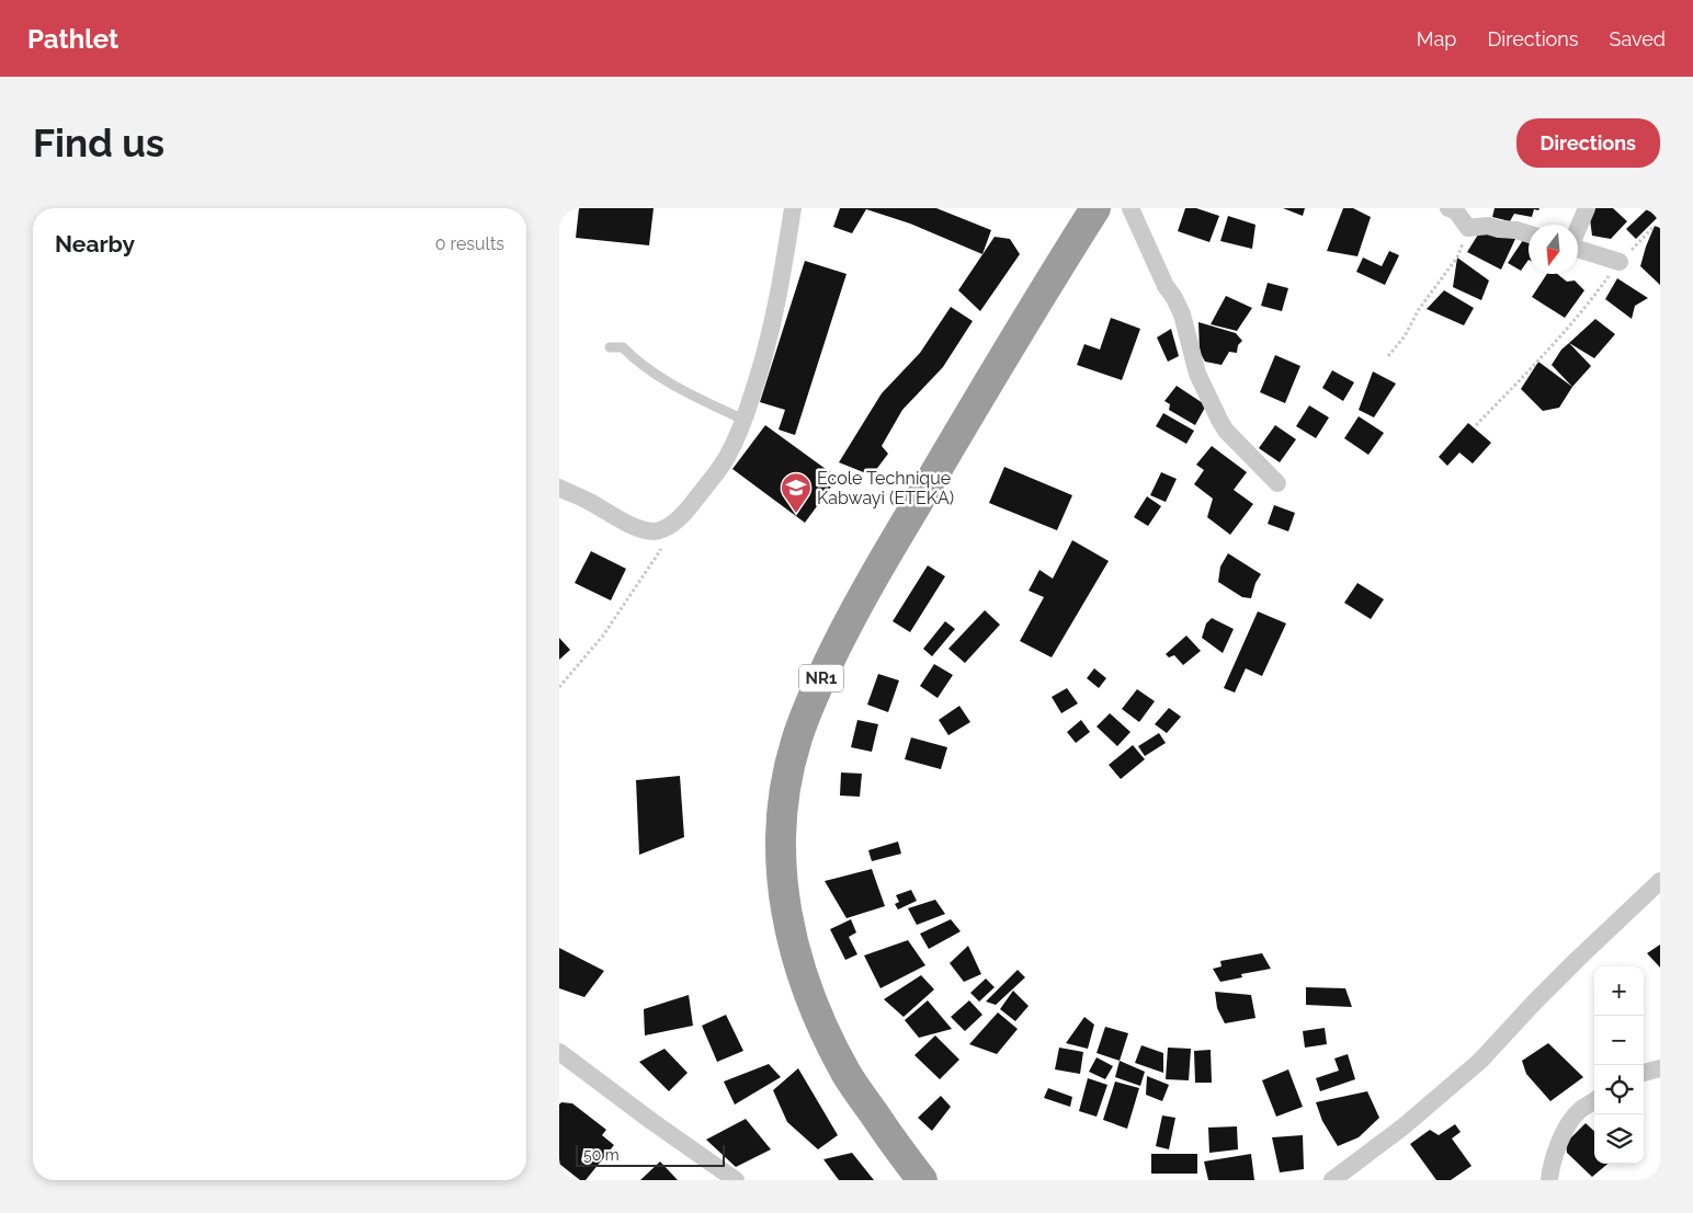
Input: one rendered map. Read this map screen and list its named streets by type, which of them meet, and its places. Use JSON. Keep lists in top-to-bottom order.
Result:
{
  "streets": {
    "highway": ["NR1"]
  },
  "places": {
    "school or university": ["Ecole Technique Kabwayi (ETEKA)"]
  },
  "scale_bar": "50 m",
  "north": "bottom",
  "page": {
    "header": "Pathlet",
    "nav": ["Map", "Directions", "Saved"],
    "buttons": "Directions",
    "title": "Find us",
    "heading": ["Nearby", "0 results"],
    "map_buttons": ["+", "−"],
    "scale": "50 m"
  }
}
